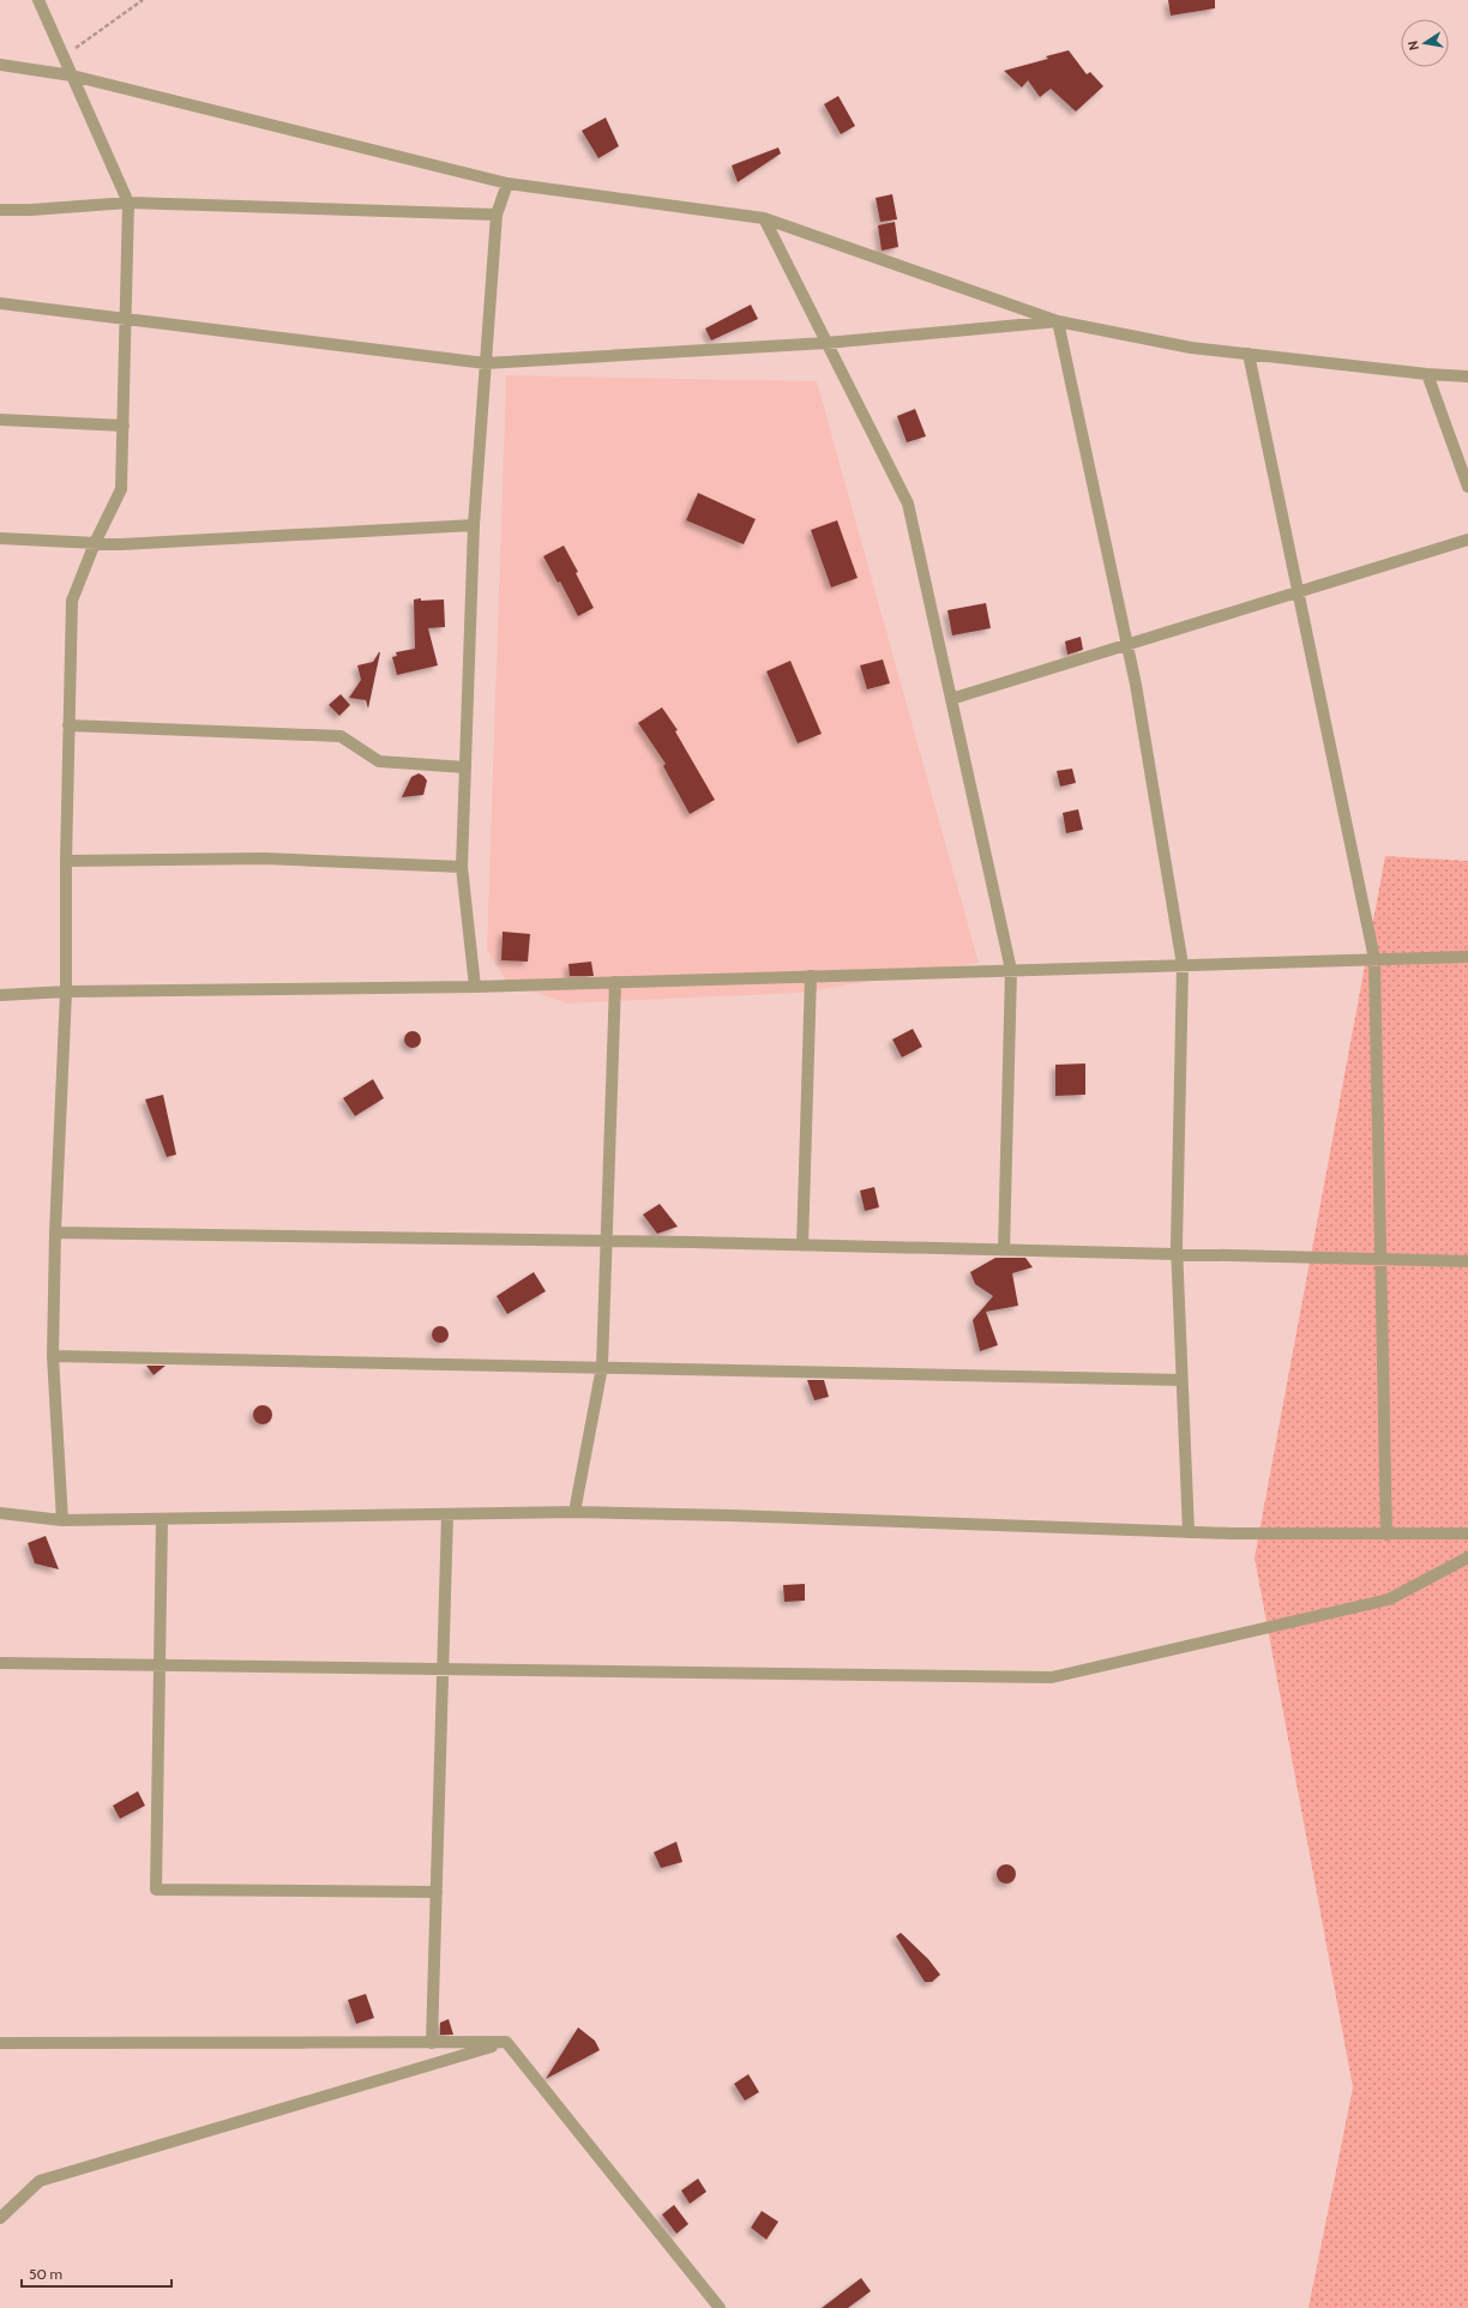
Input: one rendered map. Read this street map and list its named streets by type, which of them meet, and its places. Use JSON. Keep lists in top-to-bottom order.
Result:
{
  "scale_bar": "50 m",
  "north": "left"
}
